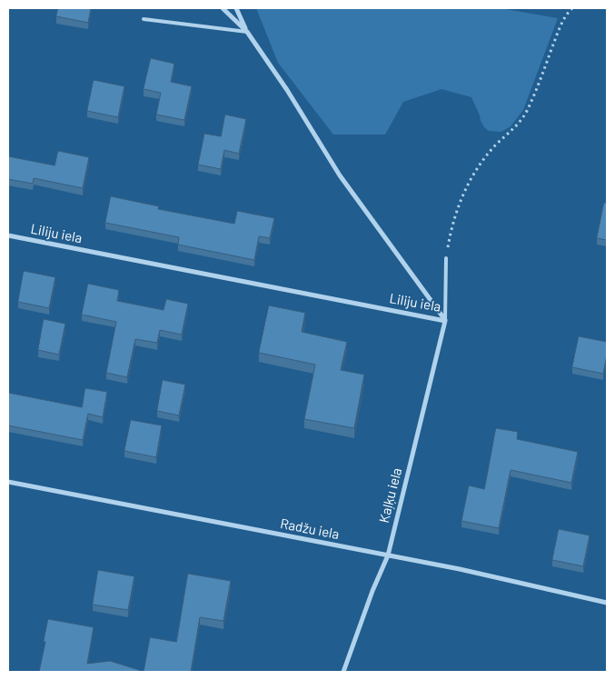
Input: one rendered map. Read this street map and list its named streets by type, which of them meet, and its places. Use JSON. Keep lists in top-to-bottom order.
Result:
{
  "streets": {
    "street": ["Liliju iela", "Kaļķu iela", "Radžu iela"]
  },
  "crossings": [
    ["Liliju iela", "Kaļķu iela"],
    ["Kaļķu iela", "Radžu iela"]
  ]
}
